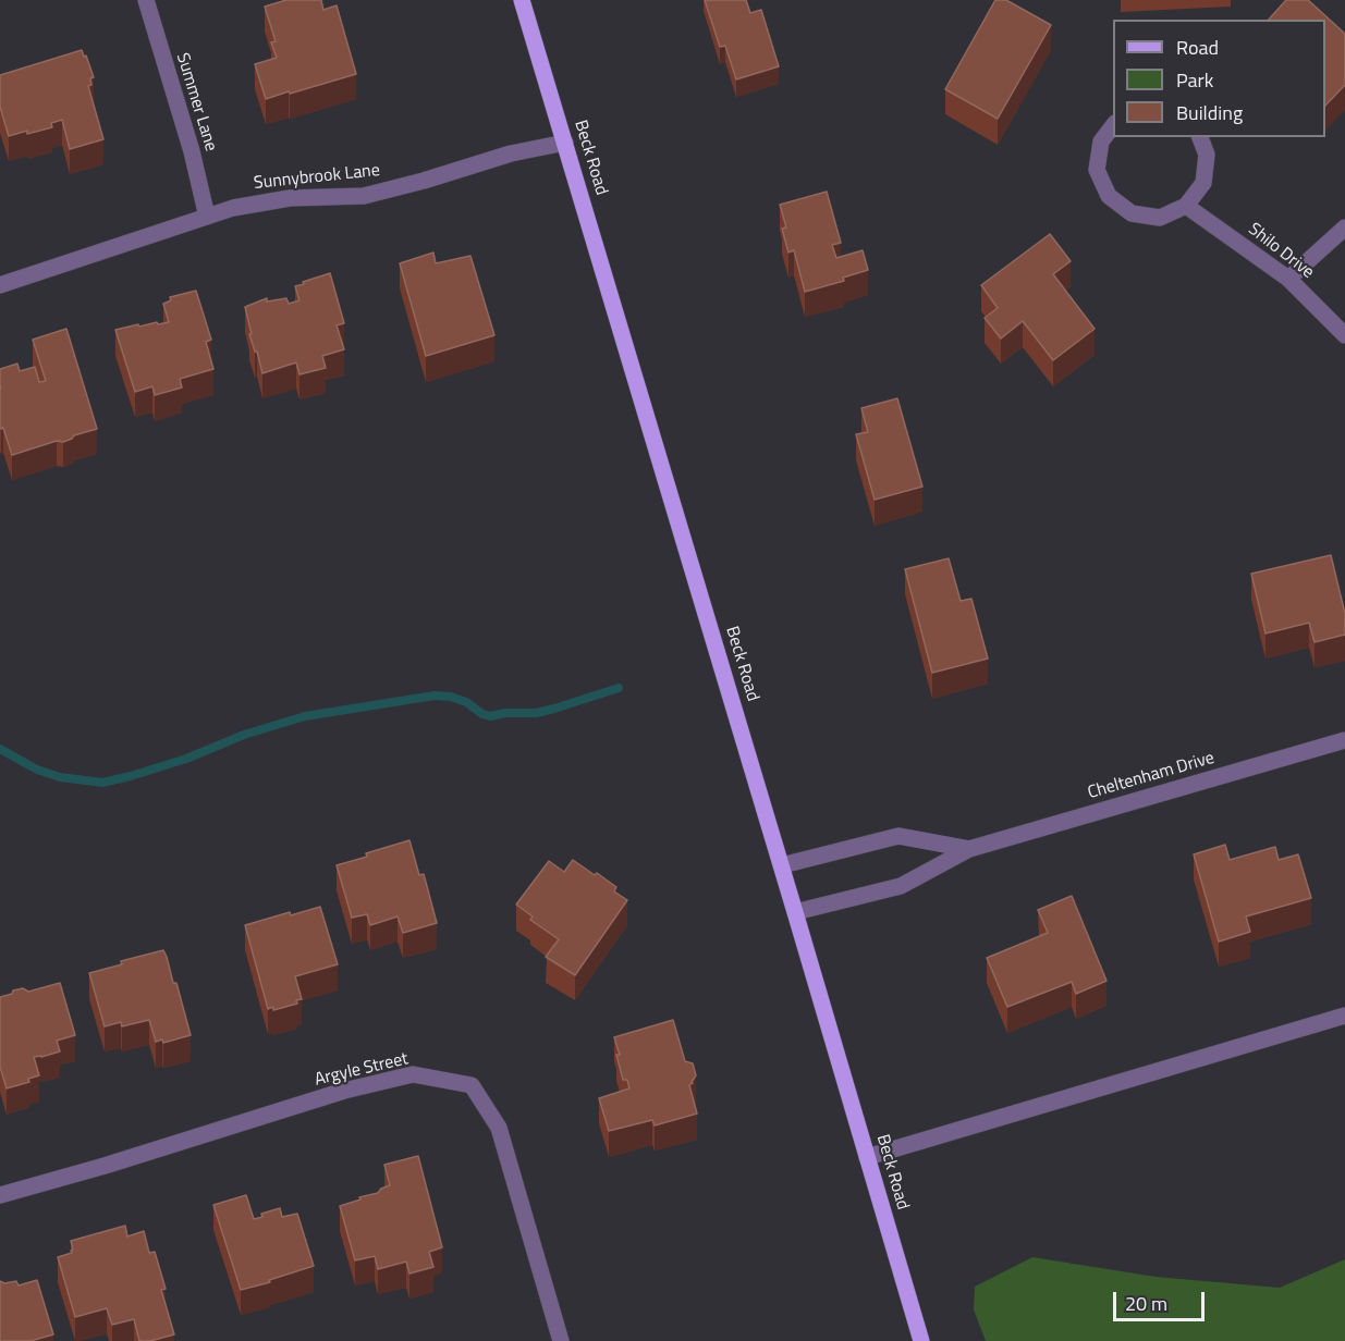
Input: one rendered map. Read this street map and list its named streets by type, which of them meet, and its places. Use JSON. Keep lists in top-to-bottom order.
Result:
{
  "streets": {
    "main road": ["Beck Road"],
    "street": [
      "Summer Lane",
      "Sunnybrook Lane",
      "Shilo Drive",
      "Cheltenham Drive",
      "Argyle Street"
    ]
  },
  "crossings": [
    ["Summer Lane", "Sunnybrook Lane"],
    ["Beck Road", "Sunnybrook Lane"],
    ["Beck Road", "Cheltenham Drive"]
  ],
  "legend": ["Road", "Park", "Building"],
  "scale_bar": "20 m"
}
